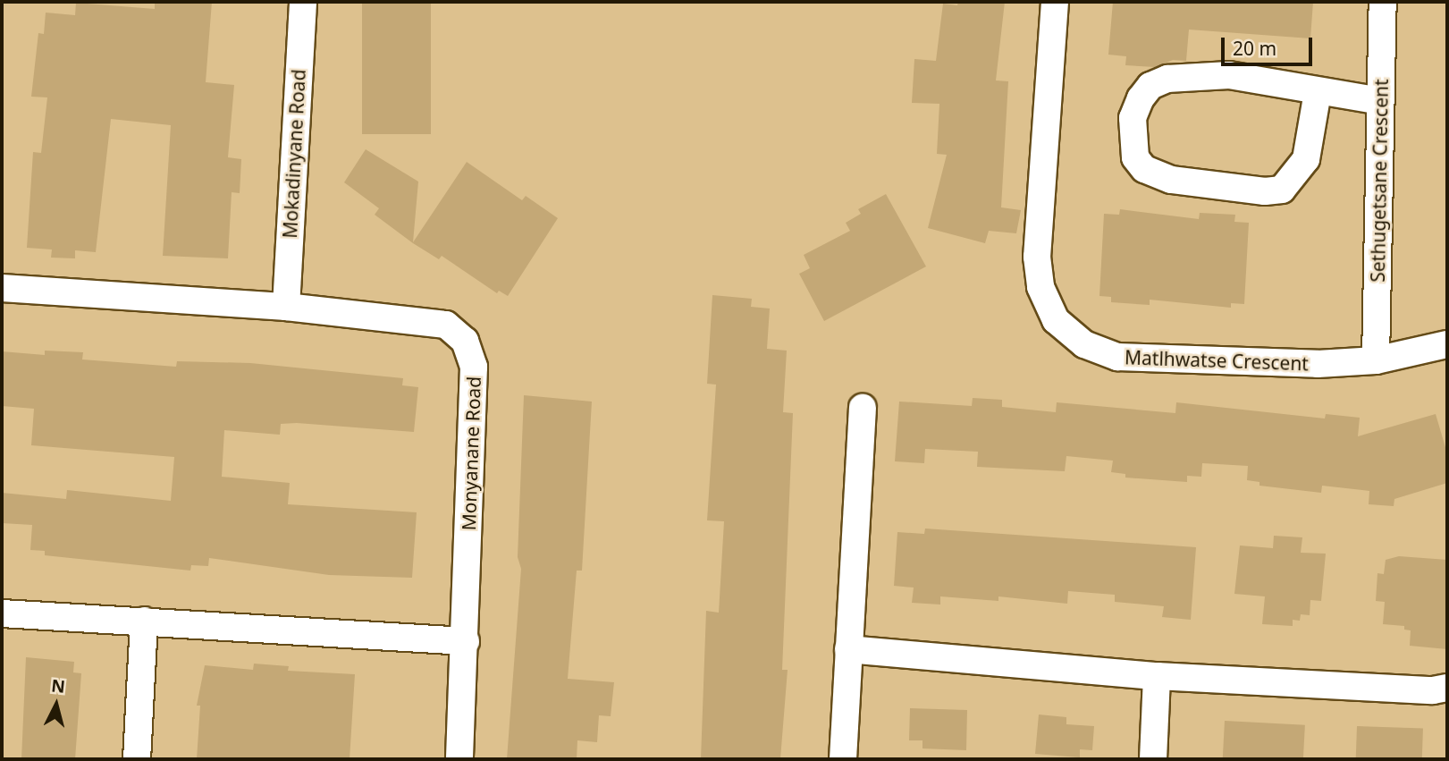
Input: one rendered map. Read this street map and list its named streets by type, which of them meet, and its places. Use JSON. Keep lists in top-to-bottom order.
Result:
{
  "streets": {
    "street": [
      "Mokadinyane Road",
      "Sethugetsane Crescent",
      "Matlhwatse Crescent",
      "Monyanane Road"
    ]
  },
  "crossings": [
    ["Mokadinyane Road", "Monyanane Road"],
    ["Sethugetsane Crescent", "Matlhwatse Crescent"]
  ],
  "scale_bar": "20 m",
  "north": "top"
}
